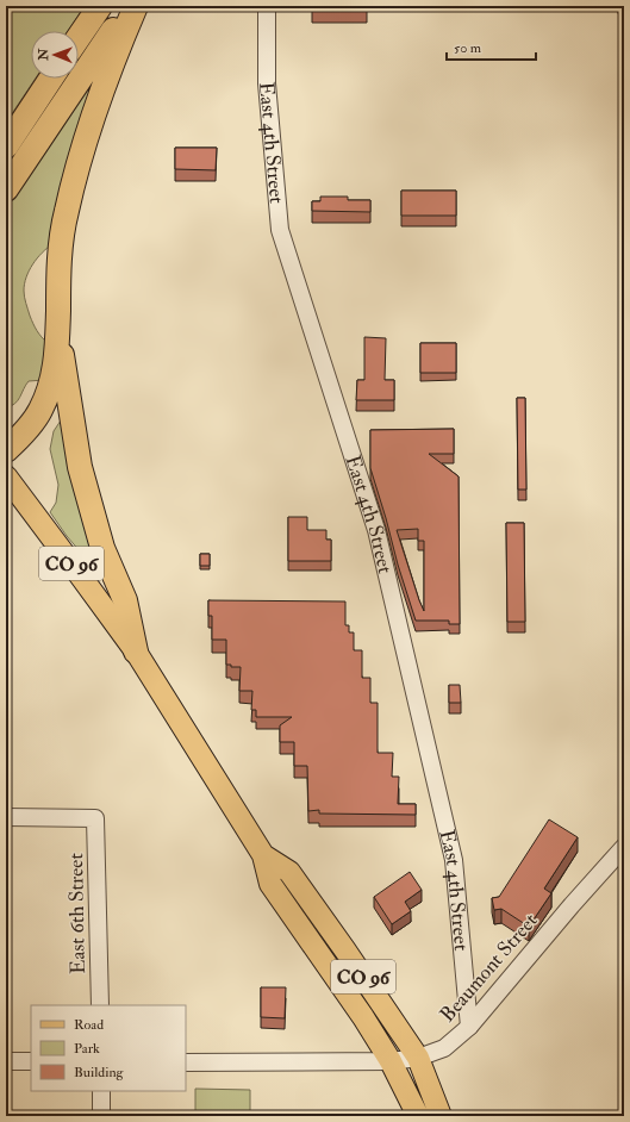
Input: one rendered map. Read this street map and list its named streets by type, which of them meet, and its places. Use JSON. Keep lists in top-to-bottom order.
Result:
{
  "streets": {
    "highway": ["CO 96"],
    "street": ["East 4th Street", "East 6th Street", "Beaumont Street"]
  },
  "crossings": [
    ["East 4th Street", "Beaumont Street"],
    ["CO 96", "Beaumont Street"]
  ],
  "legend": ["Road", "Park", "Building"],
  "scale_bar": "50 m",
  "north": "left"
}
